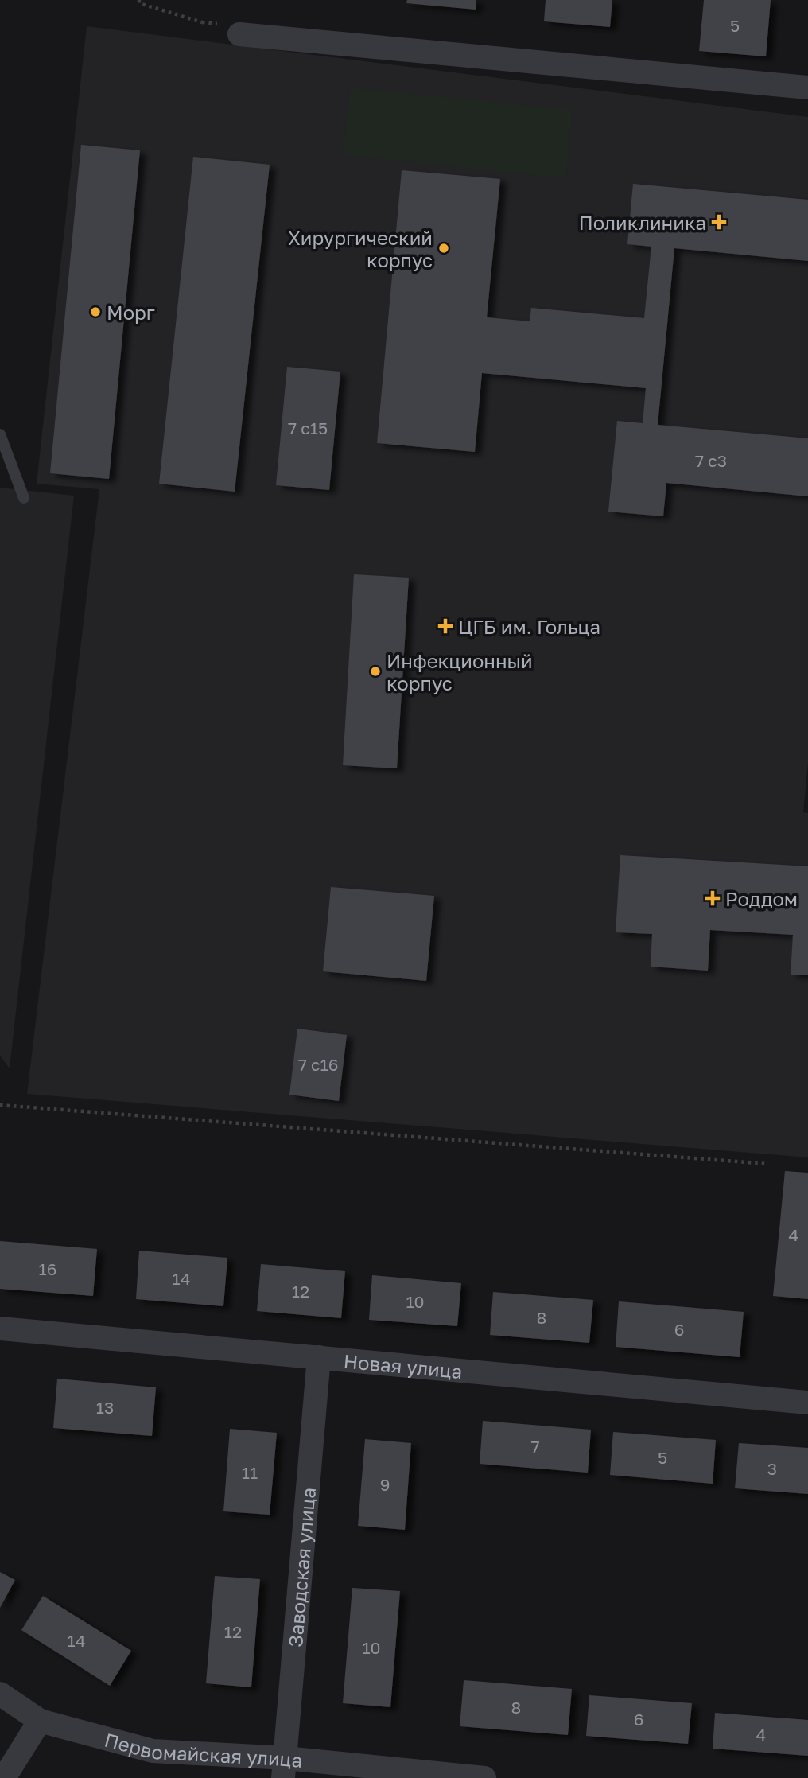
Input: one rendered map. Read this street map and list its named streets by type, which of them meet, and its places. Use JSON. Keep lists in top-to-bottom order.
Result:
{
  "streets": {
    "street": ["Новая улица", "Заводская улица", "Первомайская улица"]
  },
  "crossings": [
    ["Новая улица", "Заводская улица"],
    ["Заводская улица", "Первомайская улица"]
  ],
  "places": {
    "health": ["Поликлиника", "ЦГБ им. Гольца", "Роддом"],
    "other": ["Хирургический корпус", "Морг", "Инфекционный корпус"]
  },
  "house_numbers": [
    "5",
    "7 с15",
    "7 с3",
    "7 с16",
    "4",
    "16",
    "14",
    "12",
    "10",
    "8",
    "6",
    "13",
    "7",
    "5",
    "3",
    "11",
    "9",
    "12",
    "14",
    "10",
    "8",
    "6",
    "4"
  ]
}
